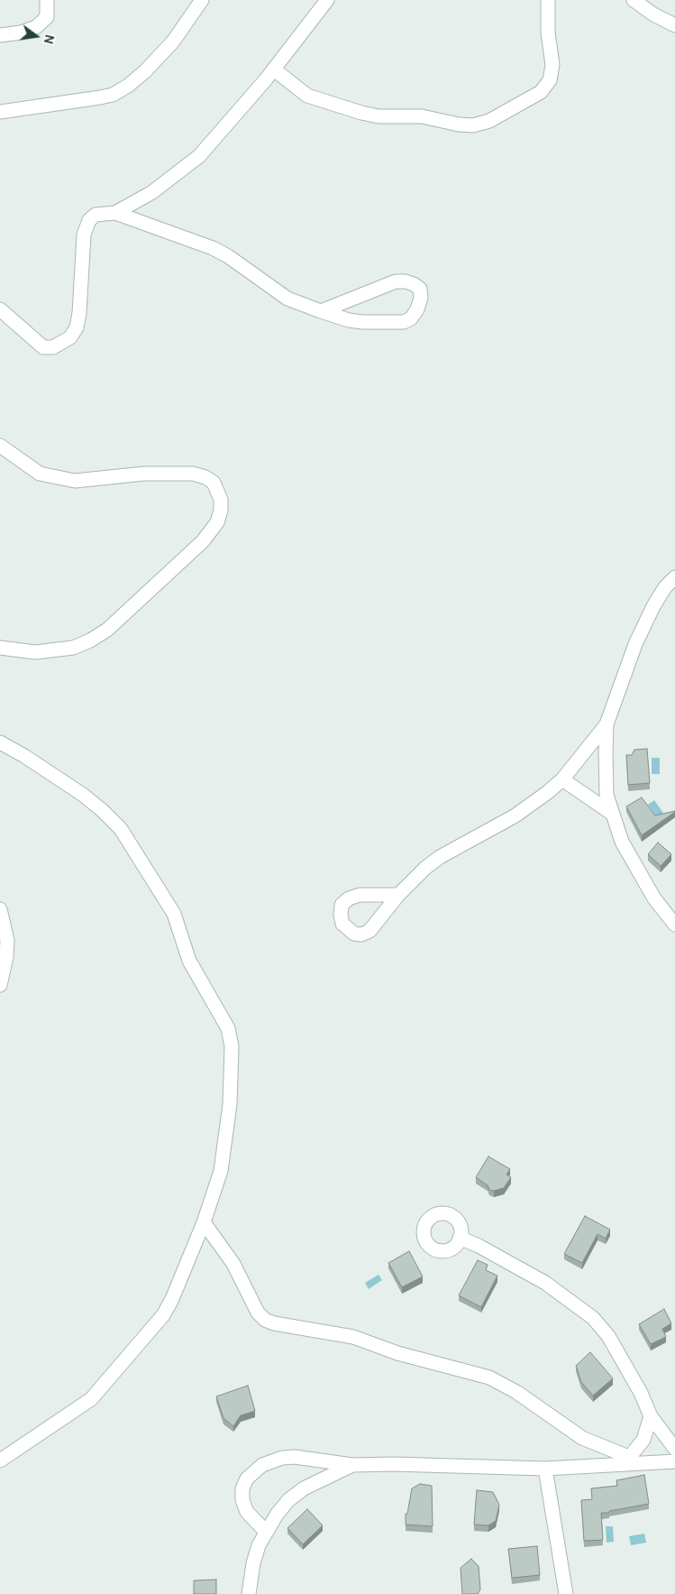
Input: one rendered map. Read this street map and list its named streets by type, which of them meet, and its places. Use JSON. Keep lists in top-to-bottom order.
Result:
{
  "north": "right"
}
